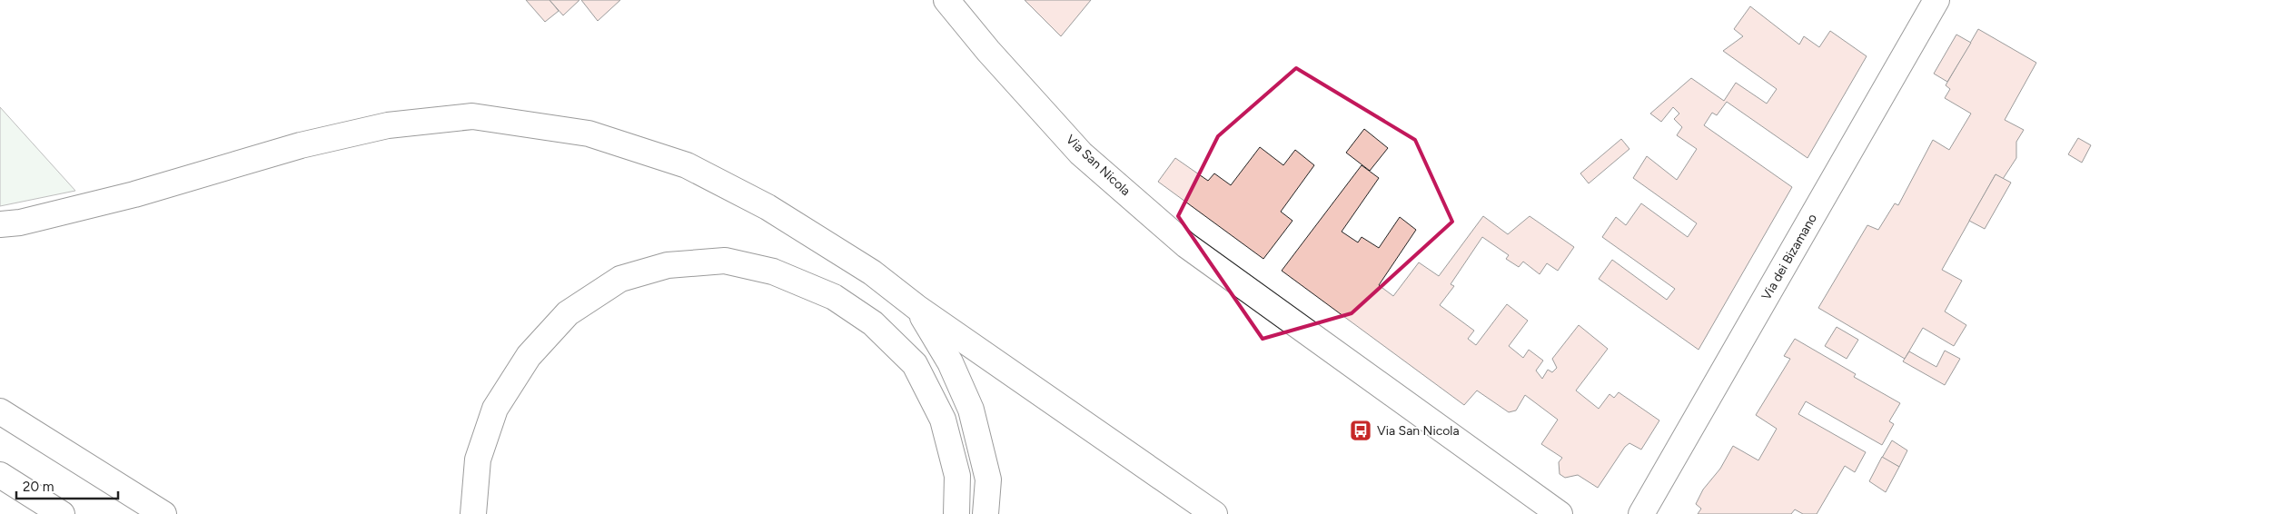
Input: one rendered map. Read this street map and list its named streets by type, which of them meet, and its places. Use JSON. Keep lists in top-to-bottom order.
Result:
{
  "streets": {
    "main road": ["Via San Nicola", "Via dei Bizamano"]
  },
  "places": {
    "bus stop": ["Via San Nicola"]
  },
  "scale_bar": "20 m"
}
